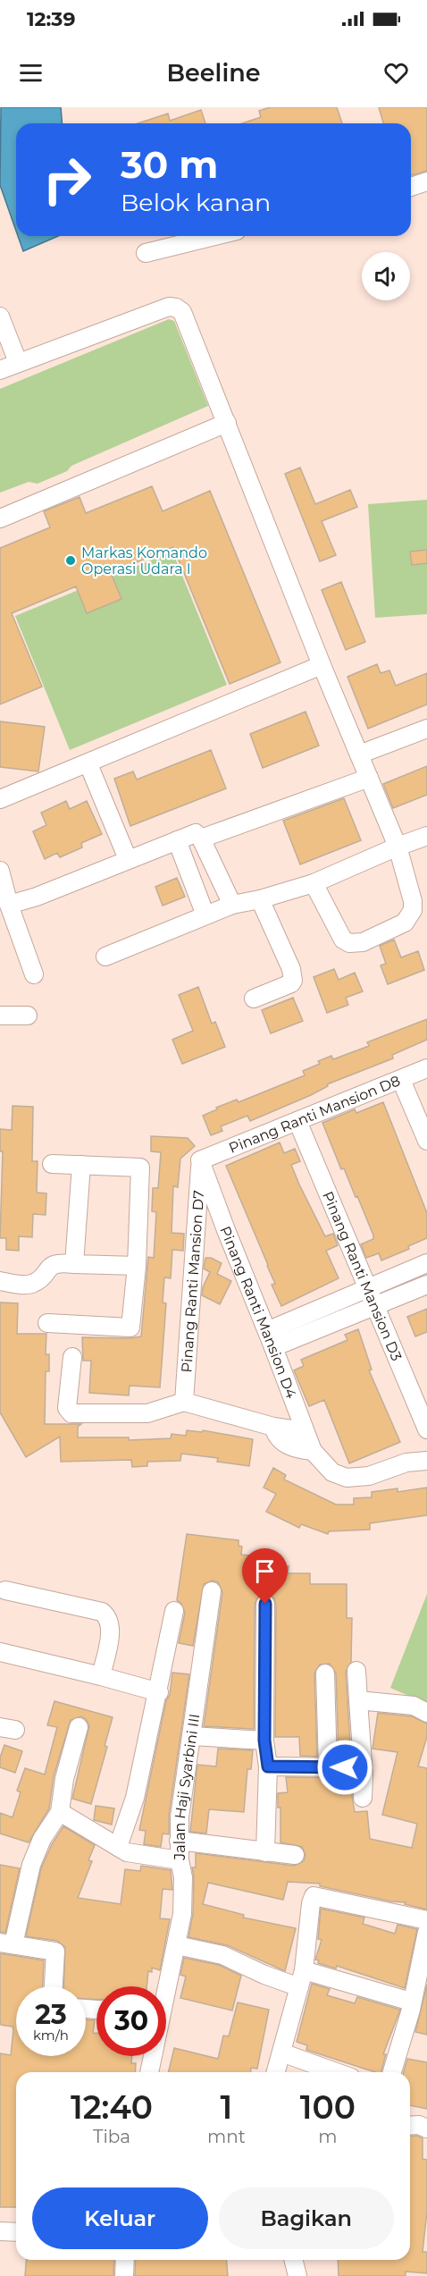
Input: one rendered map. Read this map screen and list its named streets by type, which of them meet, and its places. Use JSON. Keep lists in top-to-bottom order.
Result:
{
  "streets": {
    "street": [
      "Pinang Ranti Mansion D8",
      "Pinang Ranti Mansion D3",
      "Pinang Ranti Mansion D7",
      "Pinang Ranti Mansion D4",
      "Jalan Haji Syarbini III"
    ]
  },
  "crossings": [
    ["Pinang Ranti Mansion D8", "Pinang Ranti Mansion D3"],
    ["Pinang Ranti Mansion D8", "Pinang Ranti Mansion D7"],
    ["Pinang Ranti Mansion D8", "Pinang Ranti Mansion D4"],
    ["Pinang Ranti Mansion D7", "Pinang Ranti Mansion D4"]
  ],
  "places": ["Markas Komando Operasi Udara I"],
  "page": {
    "status": "12:39",
    "header": "Beeline",
    "turn": ["30 m", "Belok kanan"],
    "speed": "23 km/h",
    "limit": "30",
    "eta": [
      "12:40",
      "Tiba",
      "1",
      "mnt",
      "100",
      "m"
    ],
    "buttons": ["Keluar", "Bagikan"]
  }
}
